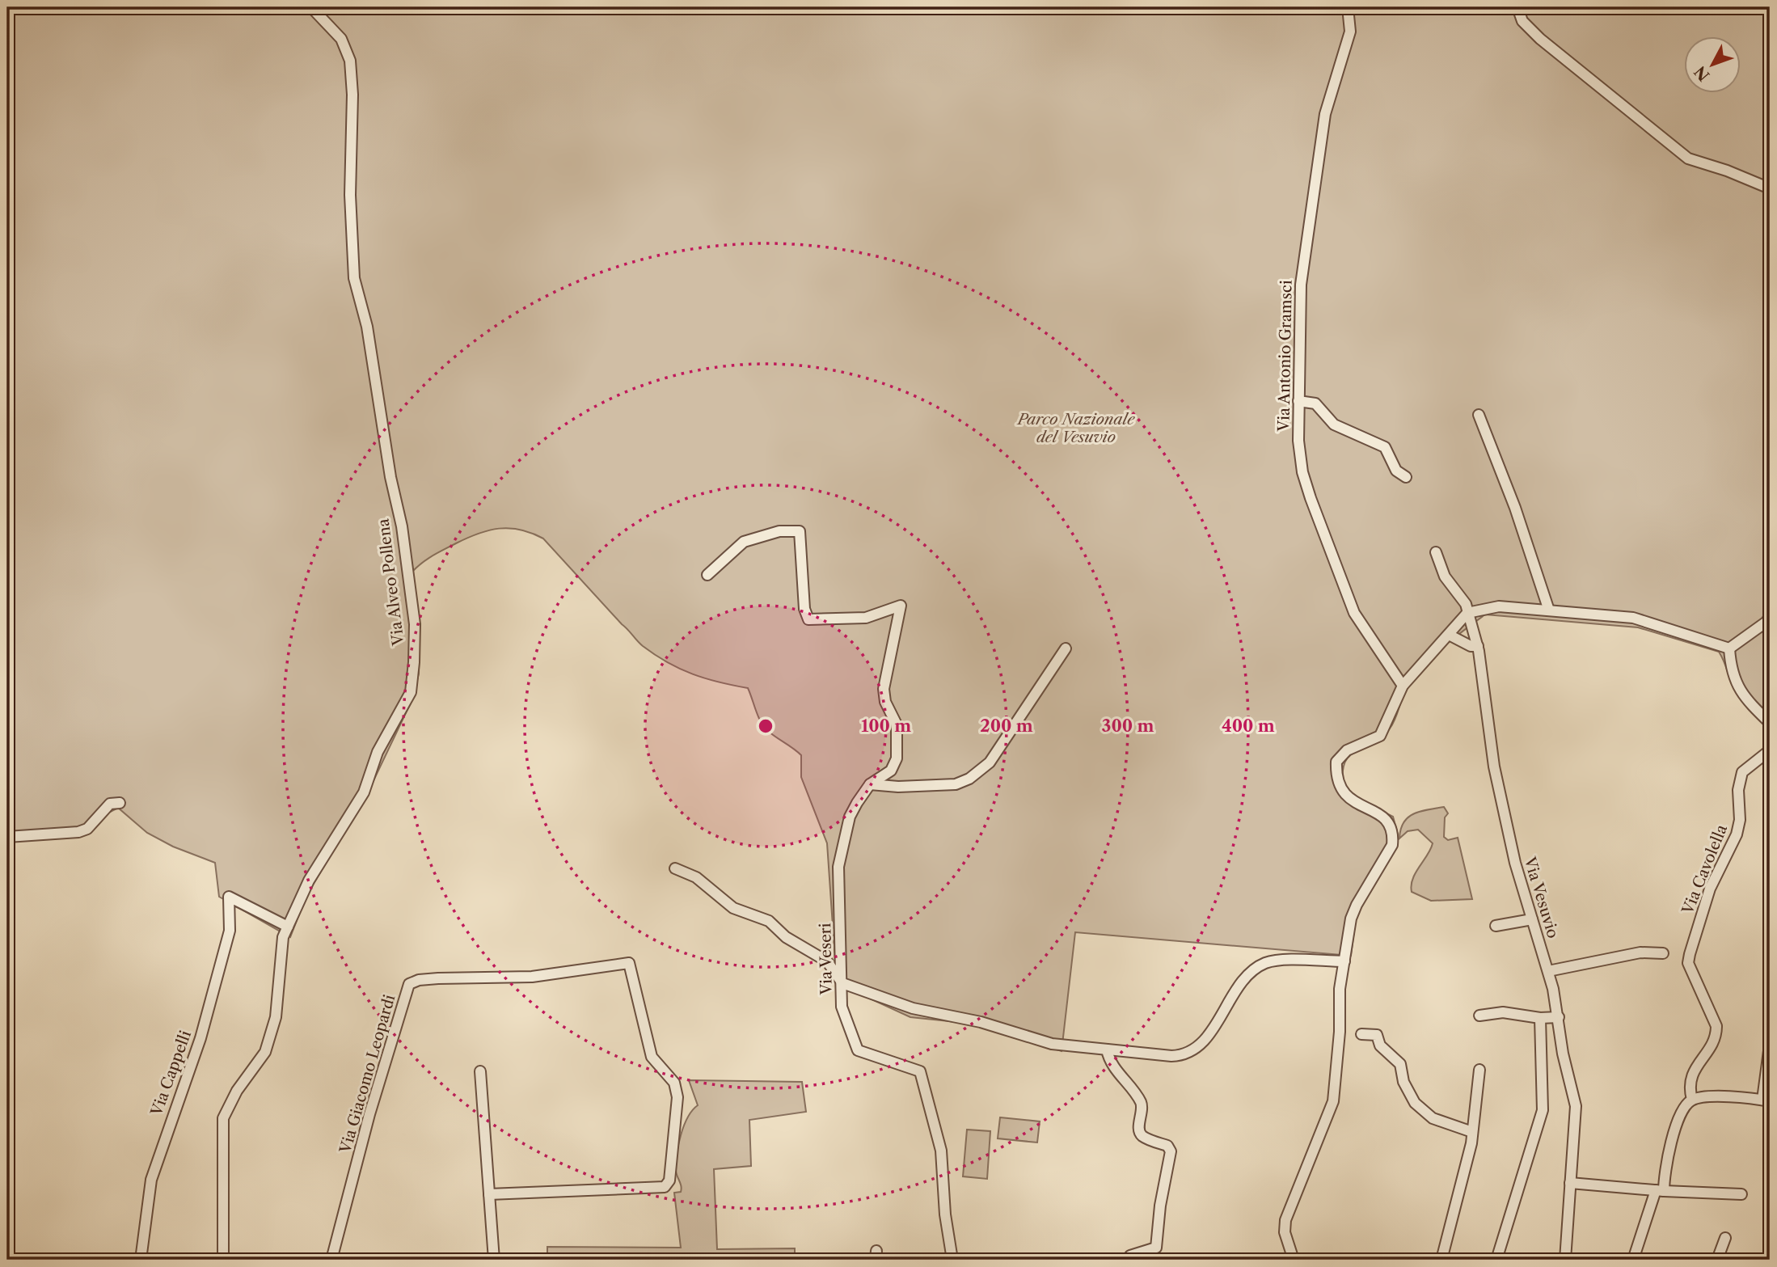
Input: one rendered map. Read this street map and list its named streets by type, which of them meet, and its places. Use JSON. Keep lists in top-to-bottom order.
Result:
{
  "streets": {
    "street": [
      "Via Antonio Gramsci",
      "Via Alveo Pollena",
      "Via Cavolella",
      "Via Vesuvio",
      "Via Veseri",
      "Via Cappelli",
      "Via Giacomo Leopardi"
    ]
  },
  "crossings": [
    ["Via Alveo Pollena", "Via Cappelli"]
  ],
  "parks": ["Parco Nazionale del Vesuvio"],
  "north": "bottom left",
  "rings": [
    "100 m",
    "200 m",
    "300 m",
    "400 m"
  ]
}
